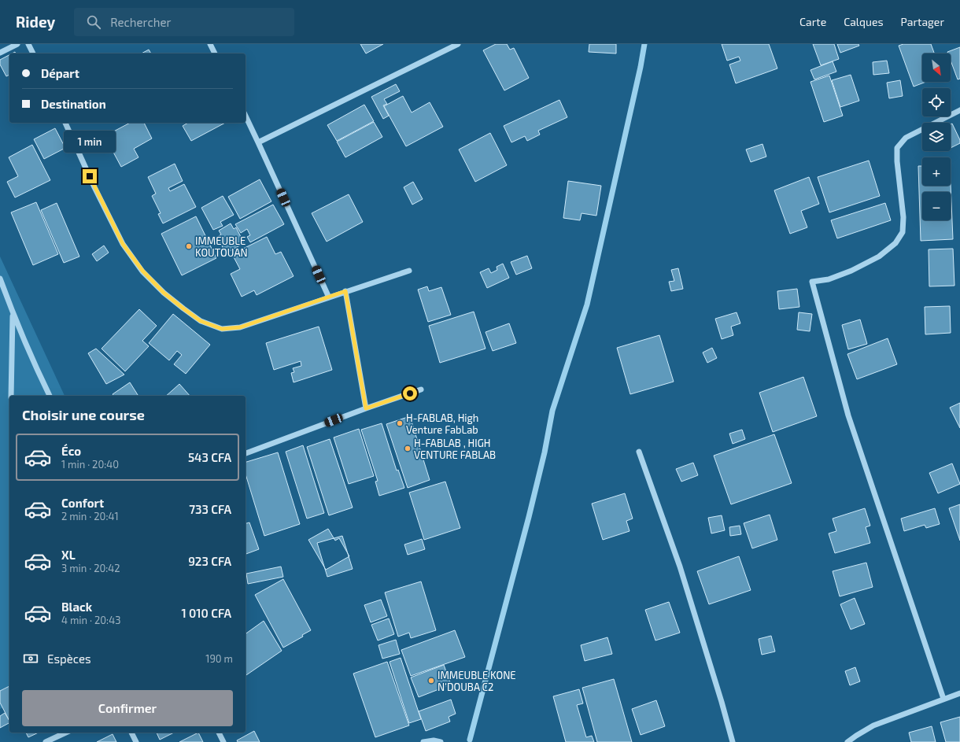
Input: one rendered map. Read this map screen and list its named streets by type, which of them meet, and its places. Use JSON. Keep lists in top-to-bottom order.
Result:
{
  "places": [
    "IMMEUBLE KOUTOUAN",
    "H-FABLAB, High Venture FabLab",
    "H-FABLAB , HIGH VENTURE FABLAB",
    "IMMEUBLE KONE N'DOUBA C2"
  ],
  "north": "bottom right",
  "page": {
    "header": "Ridey",
    "search": "Rechercher",
    "nav": ["Carte", "Calques", "Partager"],
    "map_buttons": ["+", "−"],
    "banner": ["Départ", "Destination"],
    "bubble": "1 min",
    "heading": "Choisir une course",
    "list": [
      {
        "name": "Éco",
        "note": "1 min · 20:40",
        "value": "543 CFA"
      },
      {
        "name": "Confort",
        "note": "2 min · 20:41",
        "value": "733 CFA"
      },
      {
        "name": "XL",
        "note": "3 min · 20:42",
        "value": "923 CFA"
      },
      {
        "name": "Black",
        "note": "4 min · 20:43",
        "value": "1 010 CFA"
      }
    ],
    "pay": ["Espèces", "190 m"],
    "buttons": "Confirmer"
  }
}
